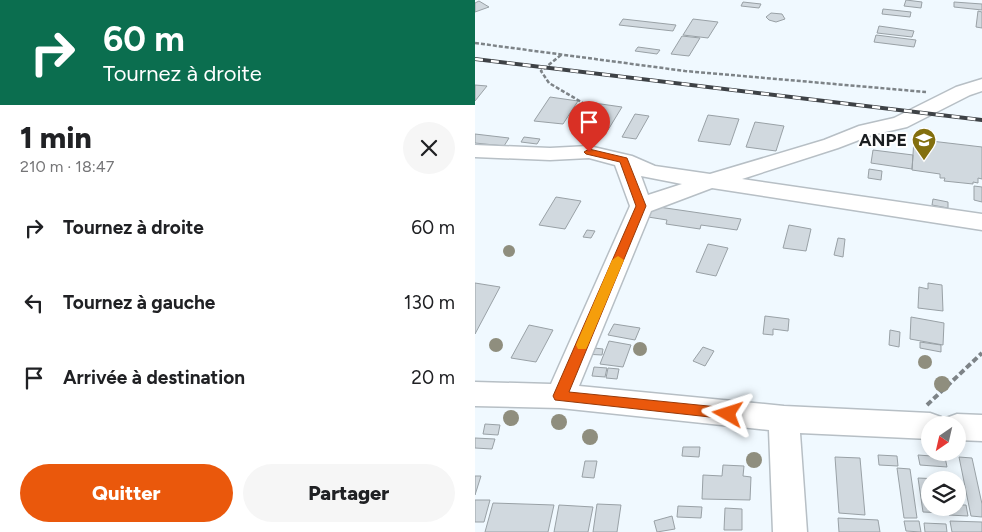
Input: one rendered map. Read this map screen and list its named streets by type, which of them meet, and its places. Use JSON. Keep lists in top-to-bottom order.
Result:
{
  "places": {
    "school or university": ["ANPE"]
  },
  "north": "bottom left",
  "page": {
    "turn": ["60 m", "Tournez à droite"],
    "heading": ["1 min", "210 m · 18:47"],
    "list": [
      {
        "name": "Tournez à droite",
        "value": "60 m"
      },
      {
        "name": "Tournez à gauche",
        "value": "130 m"
      },
      {
        "name": "Arrivée à destination",
        "value": "20 m"
      }
    ],
    "buttons": ["Quitter", "Partager"]
  }
}
